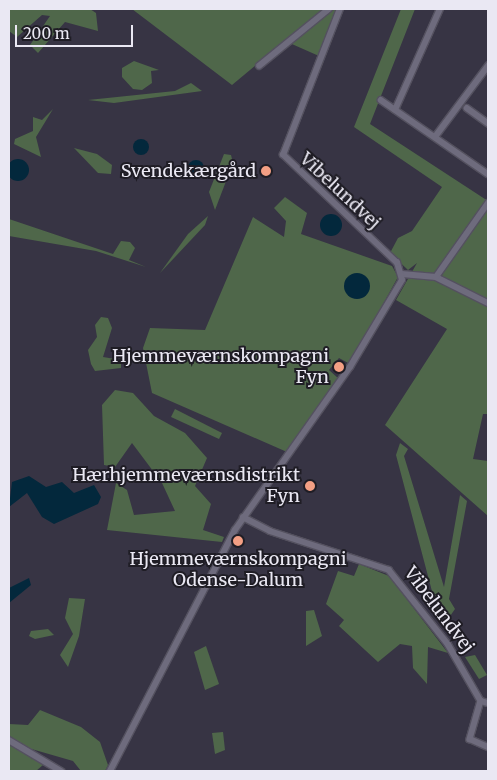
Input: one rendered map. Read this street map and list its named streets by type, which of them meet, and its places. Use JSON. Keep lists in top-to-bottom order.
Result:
{
  "streets": {
    "street": ["Vibelundvej"]
  },
  "places": [
    "Svendekærgård",
    "Hjemmeværnskompagni Fyn",
    "Hærhjemmeværnsdistrikt Fyn",
    "Hjemmeværnskompagni Odense-Dalum"
  ],
  "scale_bar": "200 m"
}
